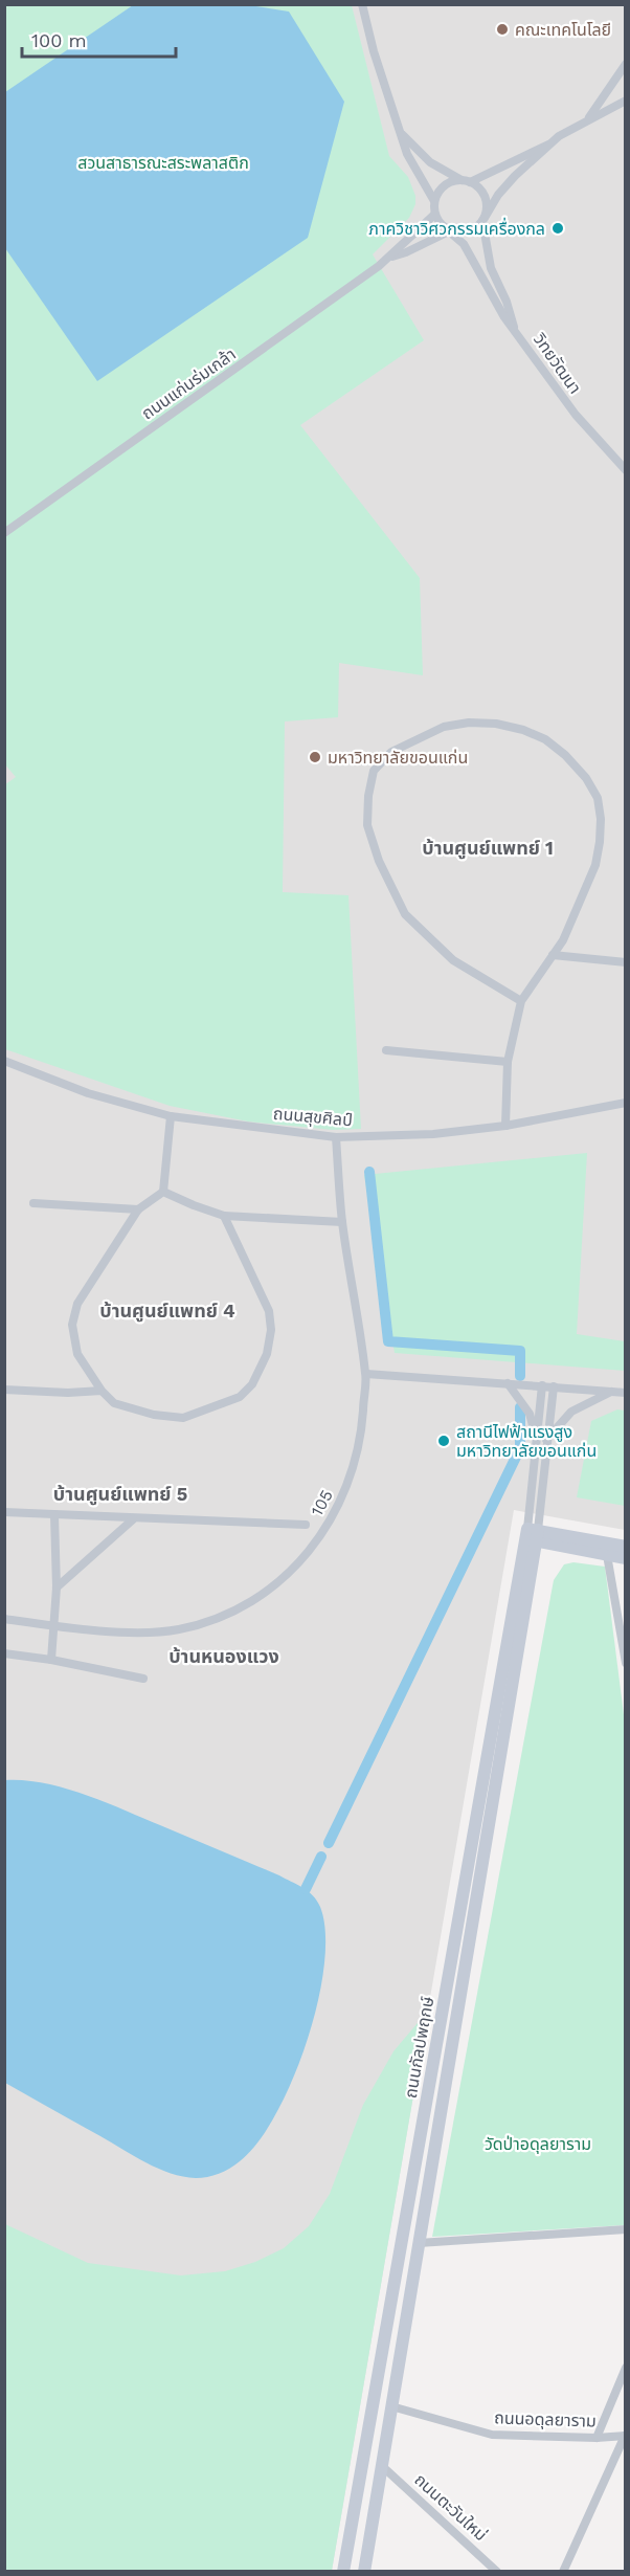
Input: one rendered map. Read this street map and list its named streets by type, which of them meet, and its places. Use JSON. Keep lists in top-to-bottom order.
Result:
{
  "streets": {
    "main road": ["ถนนกัลปพฤกษ์"],
    "street": [
      "วิทยวัฒนา",
      "ถนนแก่นร่มเกล้า",
      "ถนนสุขศิลป์",
      "105",
      "ถนนอดุลยาราม",
      "ถนนตะวันใหม่"
    ]
  },
  "crossings": [
    ["ถนนสุขศิลป์", "105"],
    ["ถนนกัลปพฤกษ์", "ถนนอดุลยาราม"],
    ["ถนนกัลปพฤกษ์", "ถนนตะวันใหม่"]
  ],
  "districts": [
    "บ้านศูนย์แพทย์ 1",
    "บ้านศูนย์แพทย์ 4",
    "บ้านศูนย์แพทย์ 5",
    "บ้านหนองแวง"
  ],
  "parks": ["สวนสาธารณะสระพลาสติก", "วัดป่าอดุลยาราม"],
  "places": [
    "คณะเทคโนโลยี",
    "ภาควิชาวิศวกรรมเครื่องกล",
    "มหาวิทยาลัยขอนแก่น",
    "สถานีไฟฟ้าแรงสูง มหาวิทยาลัยขอนแก่น"
  ],
  "scale_bar": "100 m"
}
